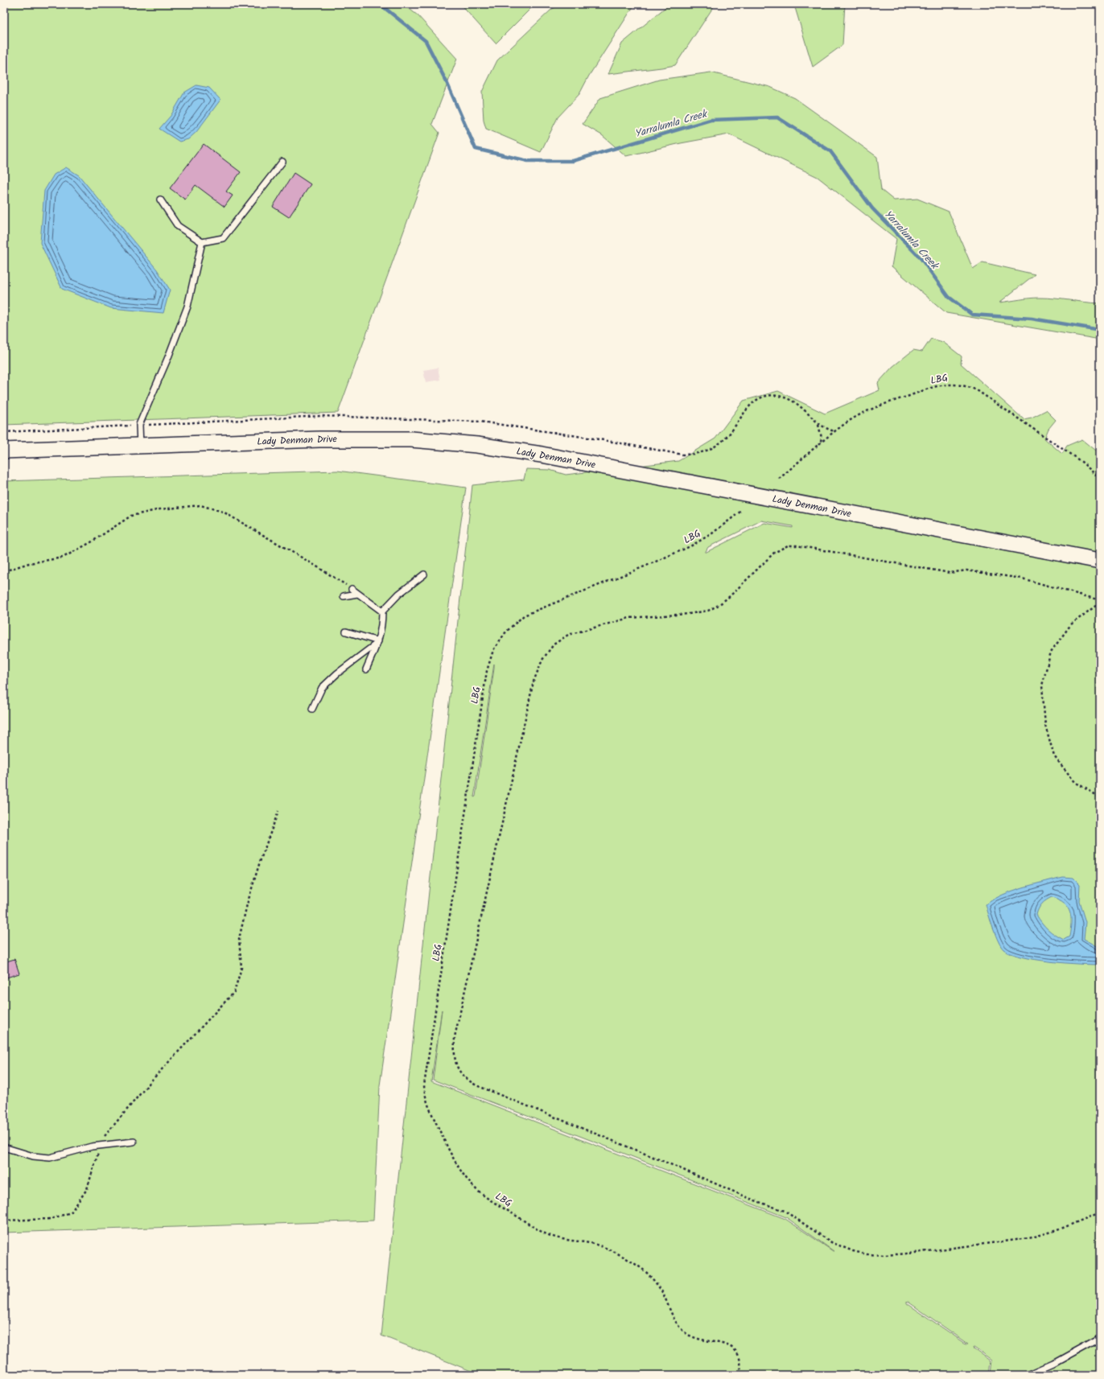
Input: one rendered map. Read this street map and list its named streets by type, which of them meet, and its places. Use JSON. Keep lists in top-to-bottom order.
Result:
{
  "streets": {
    "street": ["Lady Denman Drive"],
    "path": ["LBG"]
  },
  "water": ["Yarralumla Creek"]
}
